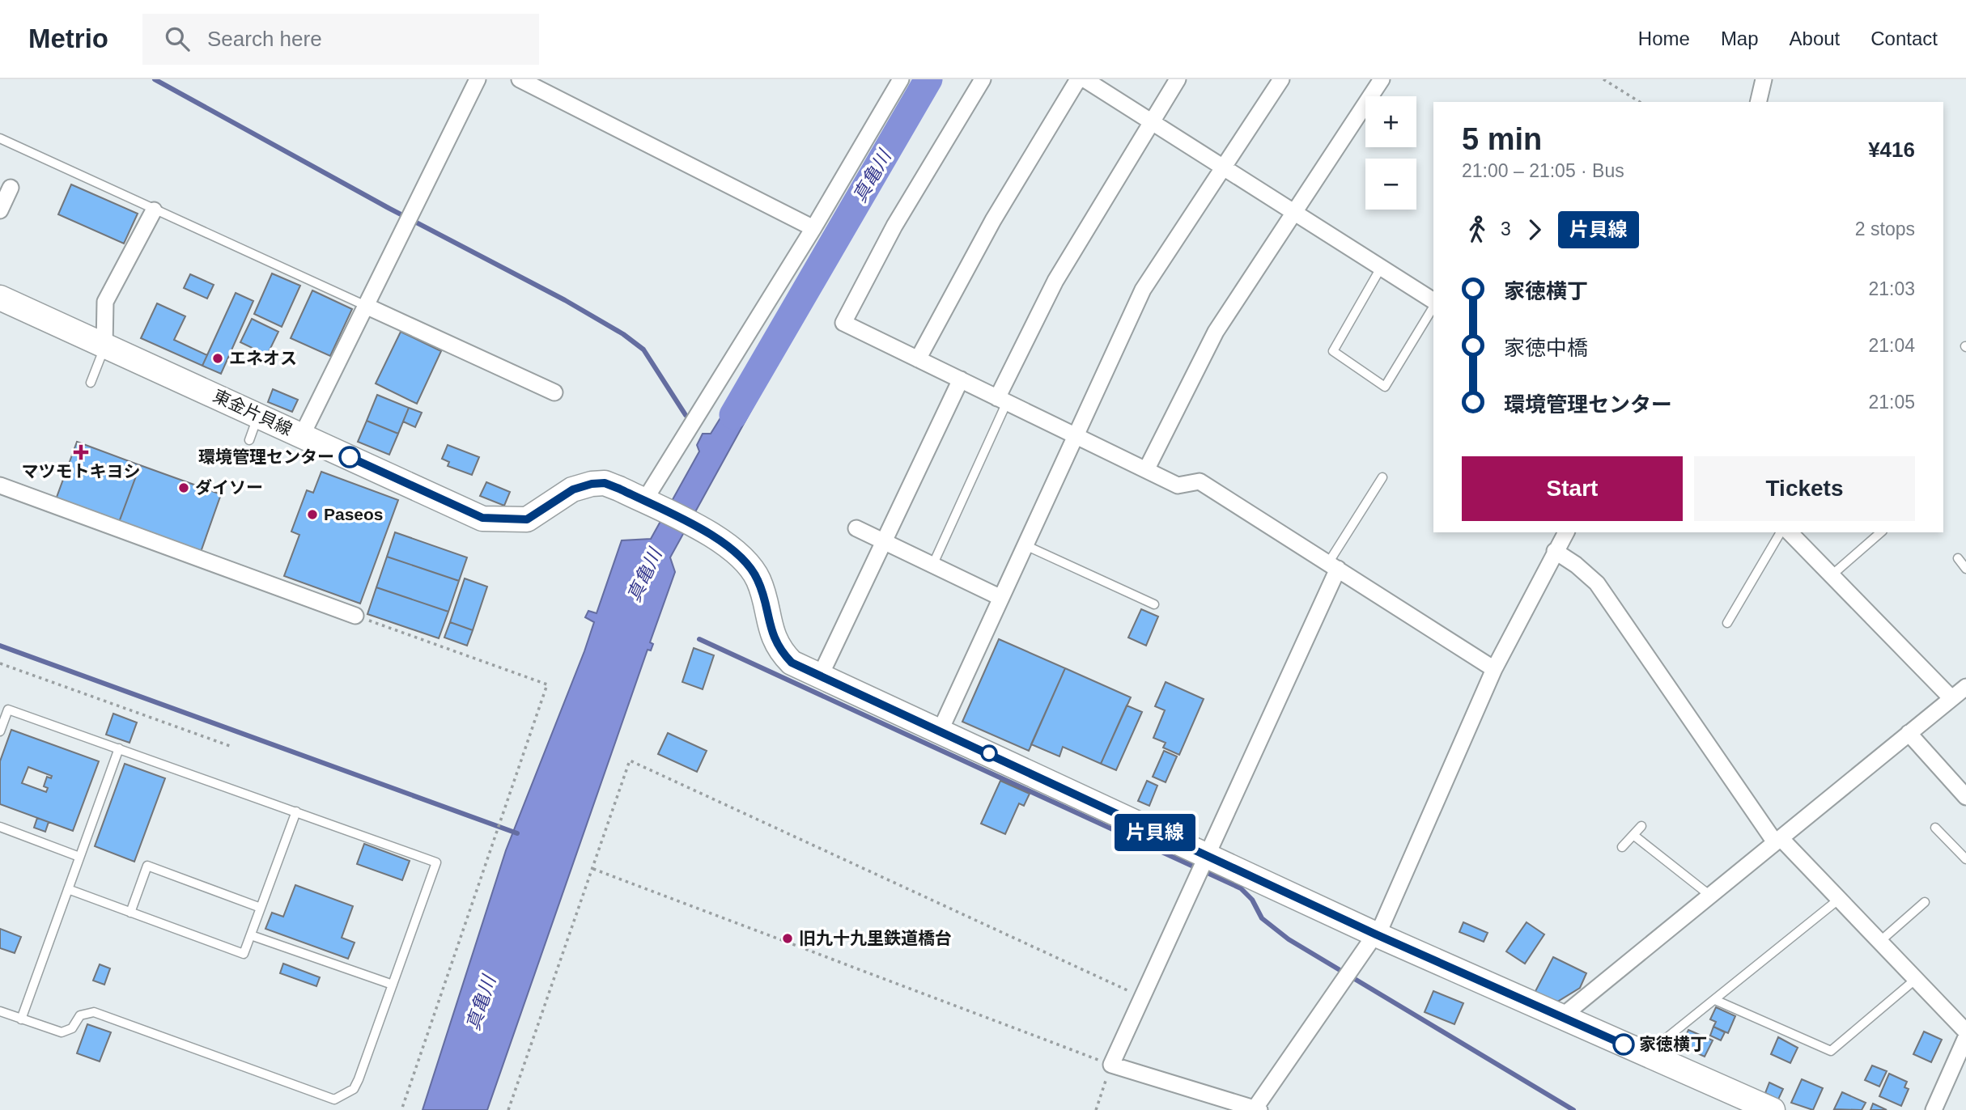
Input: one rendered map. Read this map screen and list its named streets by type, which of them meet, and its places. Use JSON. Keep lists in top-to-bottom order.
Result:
{
  "streets": {
    "main road": ["東金片貝線"]
  },
  "water": ["真亀川"],
  "places": {
    "other": [
      "エネオス",
      "環境管理センター",
      "ダイソー",
      "Paseos",
      "旧九十九里鉄道橋台",
      "家徳横丁"
    ],
    "health": ["マツモトキヨシ"]
  },
  "lines": ["bus line 片貝線"],
  "page": {
    "header": "Metrio",
    "search": "Search here",
    "nav": [
      "Home",
      "Map",
      "About",
      "Contact"
    ],
    "on_map": "片貝線",
    "map_buttons": ["+", "−"],
    "heading": ["5 min", "21:00 – 21:05 · Bus", "¥416"],
    "legs": ["3", "片貝線", "2 stops"],
    "list": [
      {
        "name": "家徳横丁",
        "value": "21:03"
      },
      {
        "name": "家徳中橋",
        "value": "21:04"
      },
      {
        "name": "環境管理センター",
        "value": "21:05"
      }
    ],
    "buttons": ["Start", "Tickets"]
  }
}
